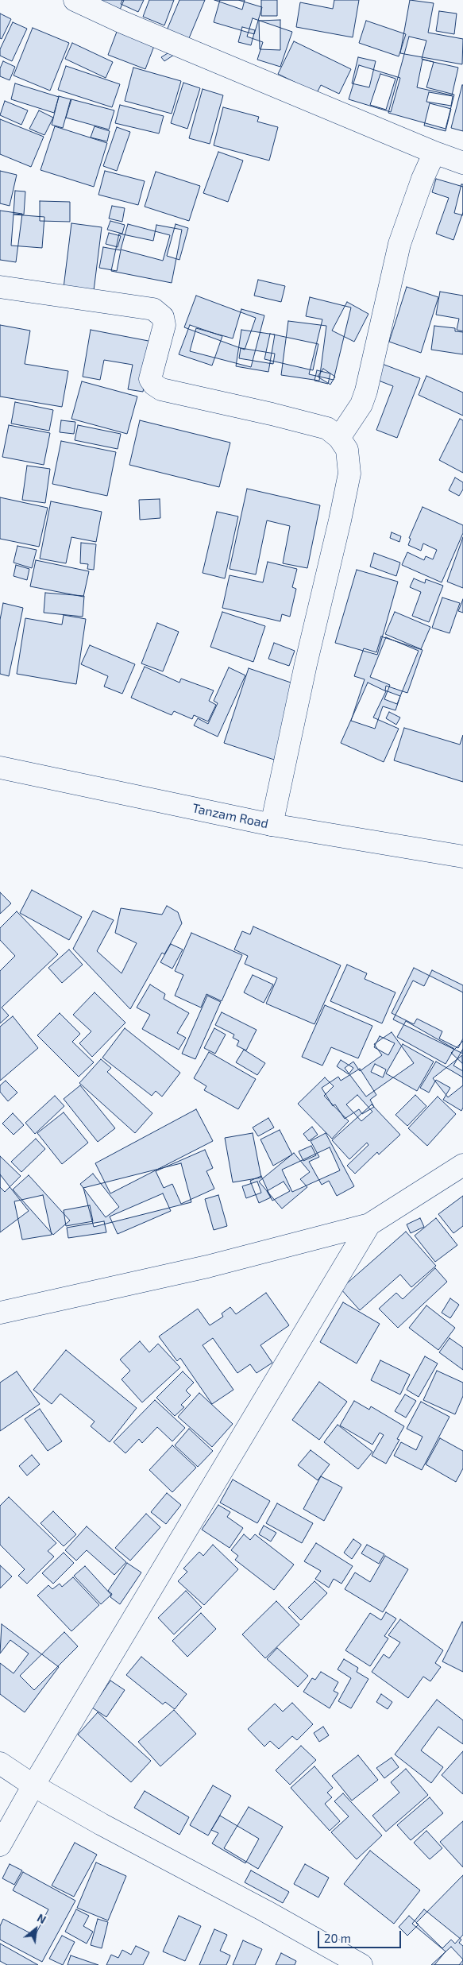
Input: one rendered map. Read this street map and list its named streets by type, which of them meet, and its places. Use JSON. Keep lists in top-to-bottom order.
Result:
{
  "streets": {
    "main road": ["Tanzam Road"]
  },
  "scale_bar": "20 m",
  "north": "top right"
}
